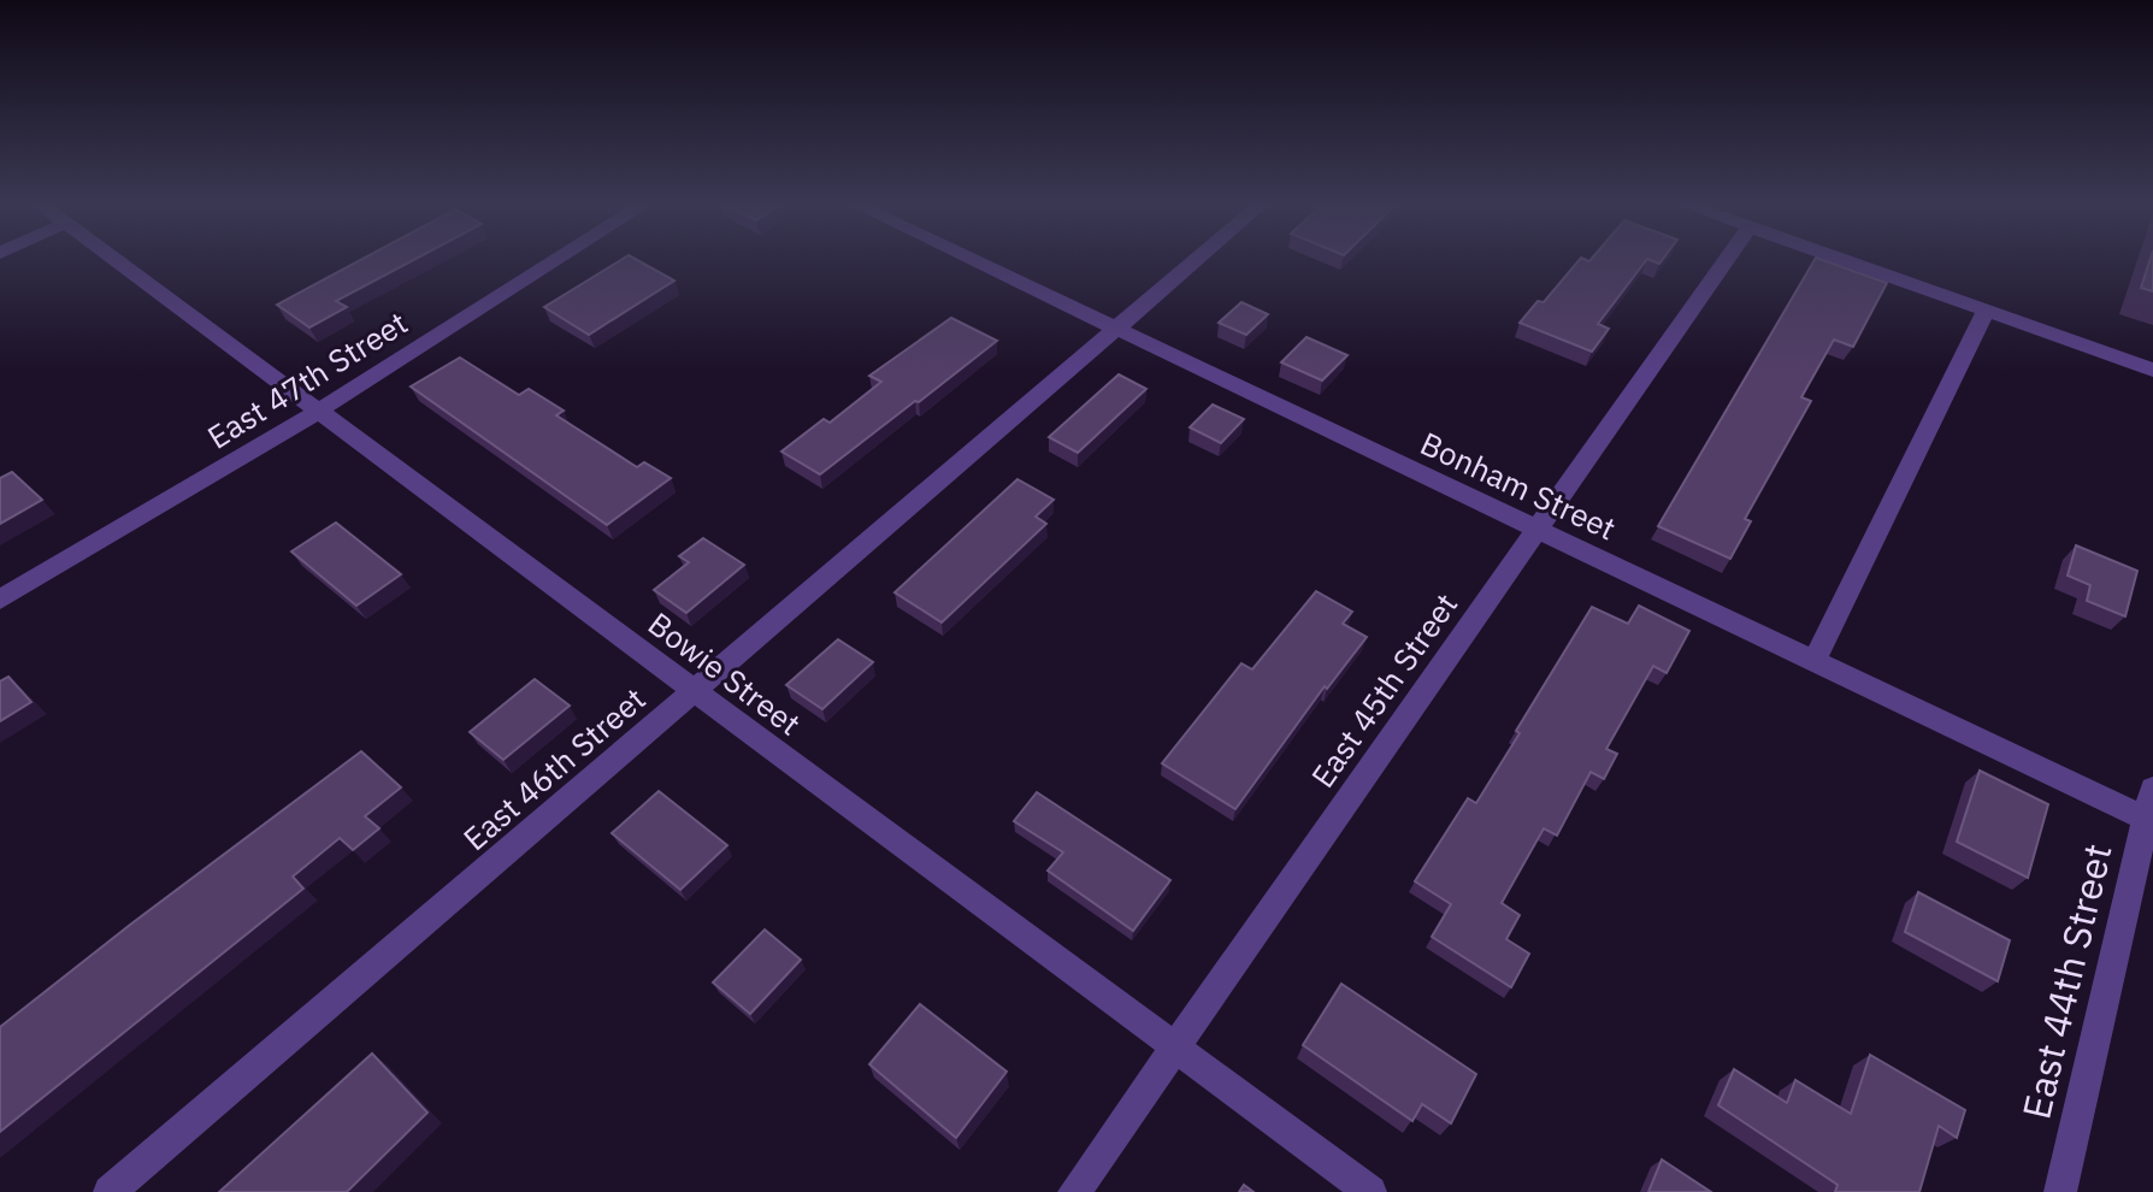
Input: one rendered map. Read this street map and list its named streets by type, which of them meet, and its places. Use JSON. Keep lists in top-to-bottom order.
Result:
{
  "streets": {
    "street": [
      "East 47th Street",
      "Bonham Street",
      "Bowie Street",
      "East 45th Street",
      "East 46th Street",
      "East 44th Street"
    ]
  },
  "crossings": [
    ["East 47th Street", "Bowie Street"],
    ["Bonham Street", "East 45th Street"],
    ["Bonham Street", "East 46th Street"],
    ["Bonham Street", "East 44th Street"],
    ["Bowie Street", "East 45th Street"],
    ["Bowie Street", "East 46th Street"]
  ]
}
